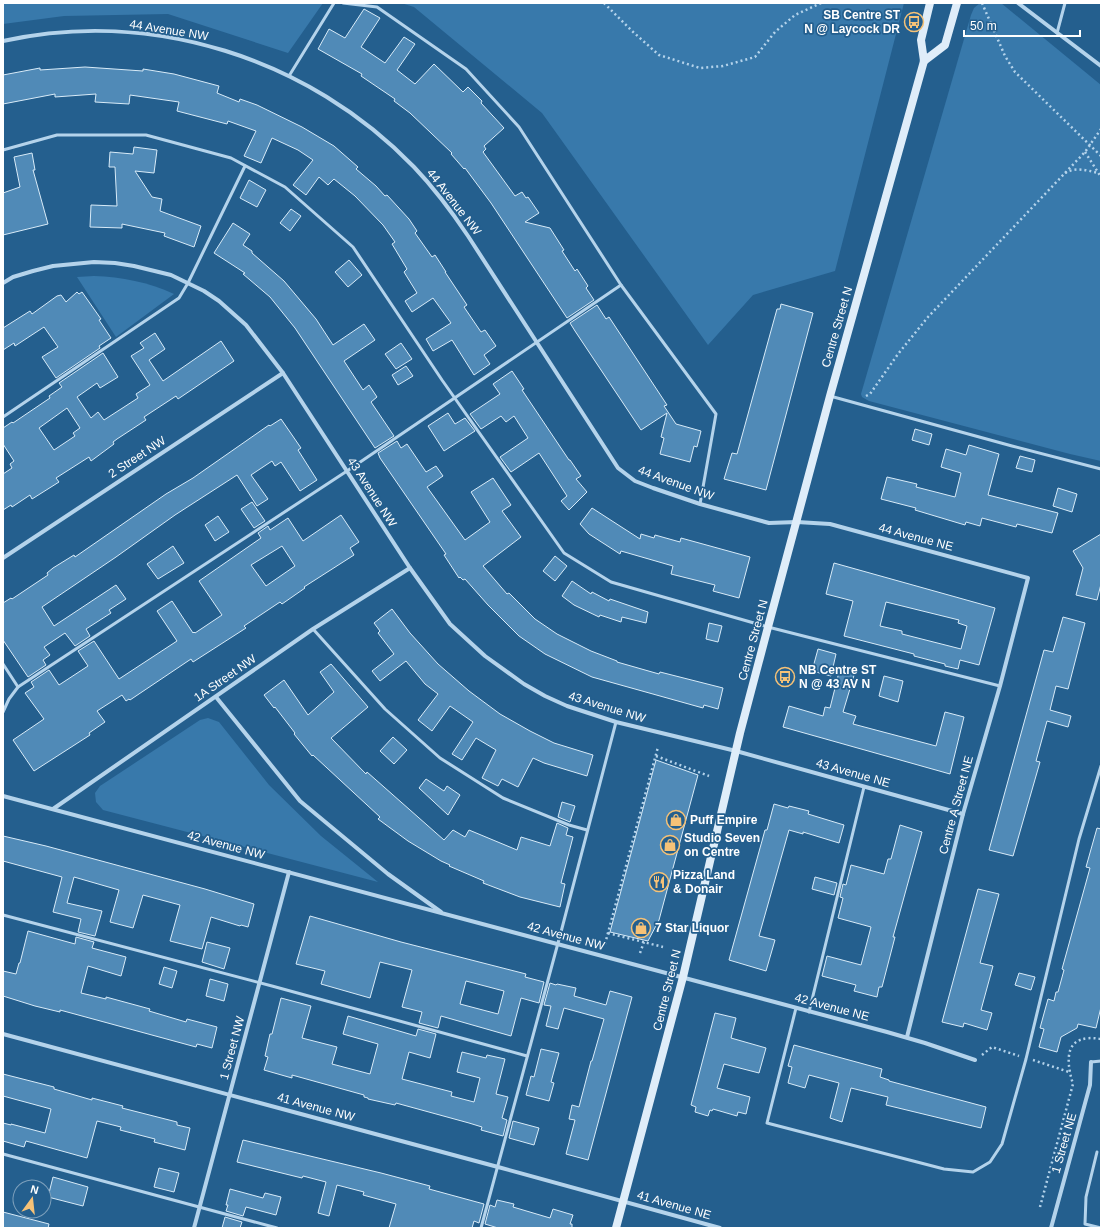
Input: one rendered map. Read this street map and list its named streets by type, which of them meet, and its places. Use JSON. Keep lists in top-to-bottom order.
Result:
{
  "streets": {
    "main road": ["Centre Street N"],
    "street": [
      "44 Avenue NW",
      "2 Street NW",
      "43 Avenue NW",
      "44 Avenue NE",
      "1A Street NW",
      "43 Avenue NE",
      "Centre A Street NE",
      "42 Avenue NW",
      "42 Avenue NE",
      "1 Street NW",
      "41 Avenue NW",
      "1 Street NE",
      "41 Avenue NE"
    ]
  },
  "crossings": [
    ["44 Avenue NW", "Centre Street N"],
    ["44 Avenue NW", "44 Avenue NE"],
    ["Centre Street N", "43 Avenue NW"],
    ["Centre Street N", "44 Avenue NE"],
    ["Centre Street N", "43 Avenue NE"],
    ["Centre Street N", "42 Avenue NW"],
    ["Centre Street N", "42 Avenue NE"],
    ["Centre Street N", "41 Avenue NW"],
    ["Centre Street N", "41 Avenue NE"],
    ["2 Street NW", "43 Avenue NW"],
    ["43 Avenue NW", "1A Street NW"],
    ["43 Avenue NW", "43 Avenue NE"],
    ["44 Avenue NE", "Centre A Street NE"],
    ["1A Street NW", "42 Avenue NW"],
    ["43 Avenue NE", "Centre A Street NE"],
    ["Centre A Street NE", "42 Avenue NE"],
    ["42 Avenue NW", "42 Avenue NE"],
    ["42 Avenue NW", "1 Street NW"],
    ["1 Street NW", "41 Avenue NW"],
    ["41 Avenue NW", "41 Avenue NE"]
  ],
  "places": {
    "bus stop": ["SB Centre ST N @ Laycock DR", "NB Centre ST N @ 43 AV N"],
    "shop": ["Puff Empire", "Studio Seven on Centre", "7 Star Liquor"],
    "restaurant": ["Pizza Land & Donair"]
  },
  "scale_bar": "50 m",
  "north": "top"
}
